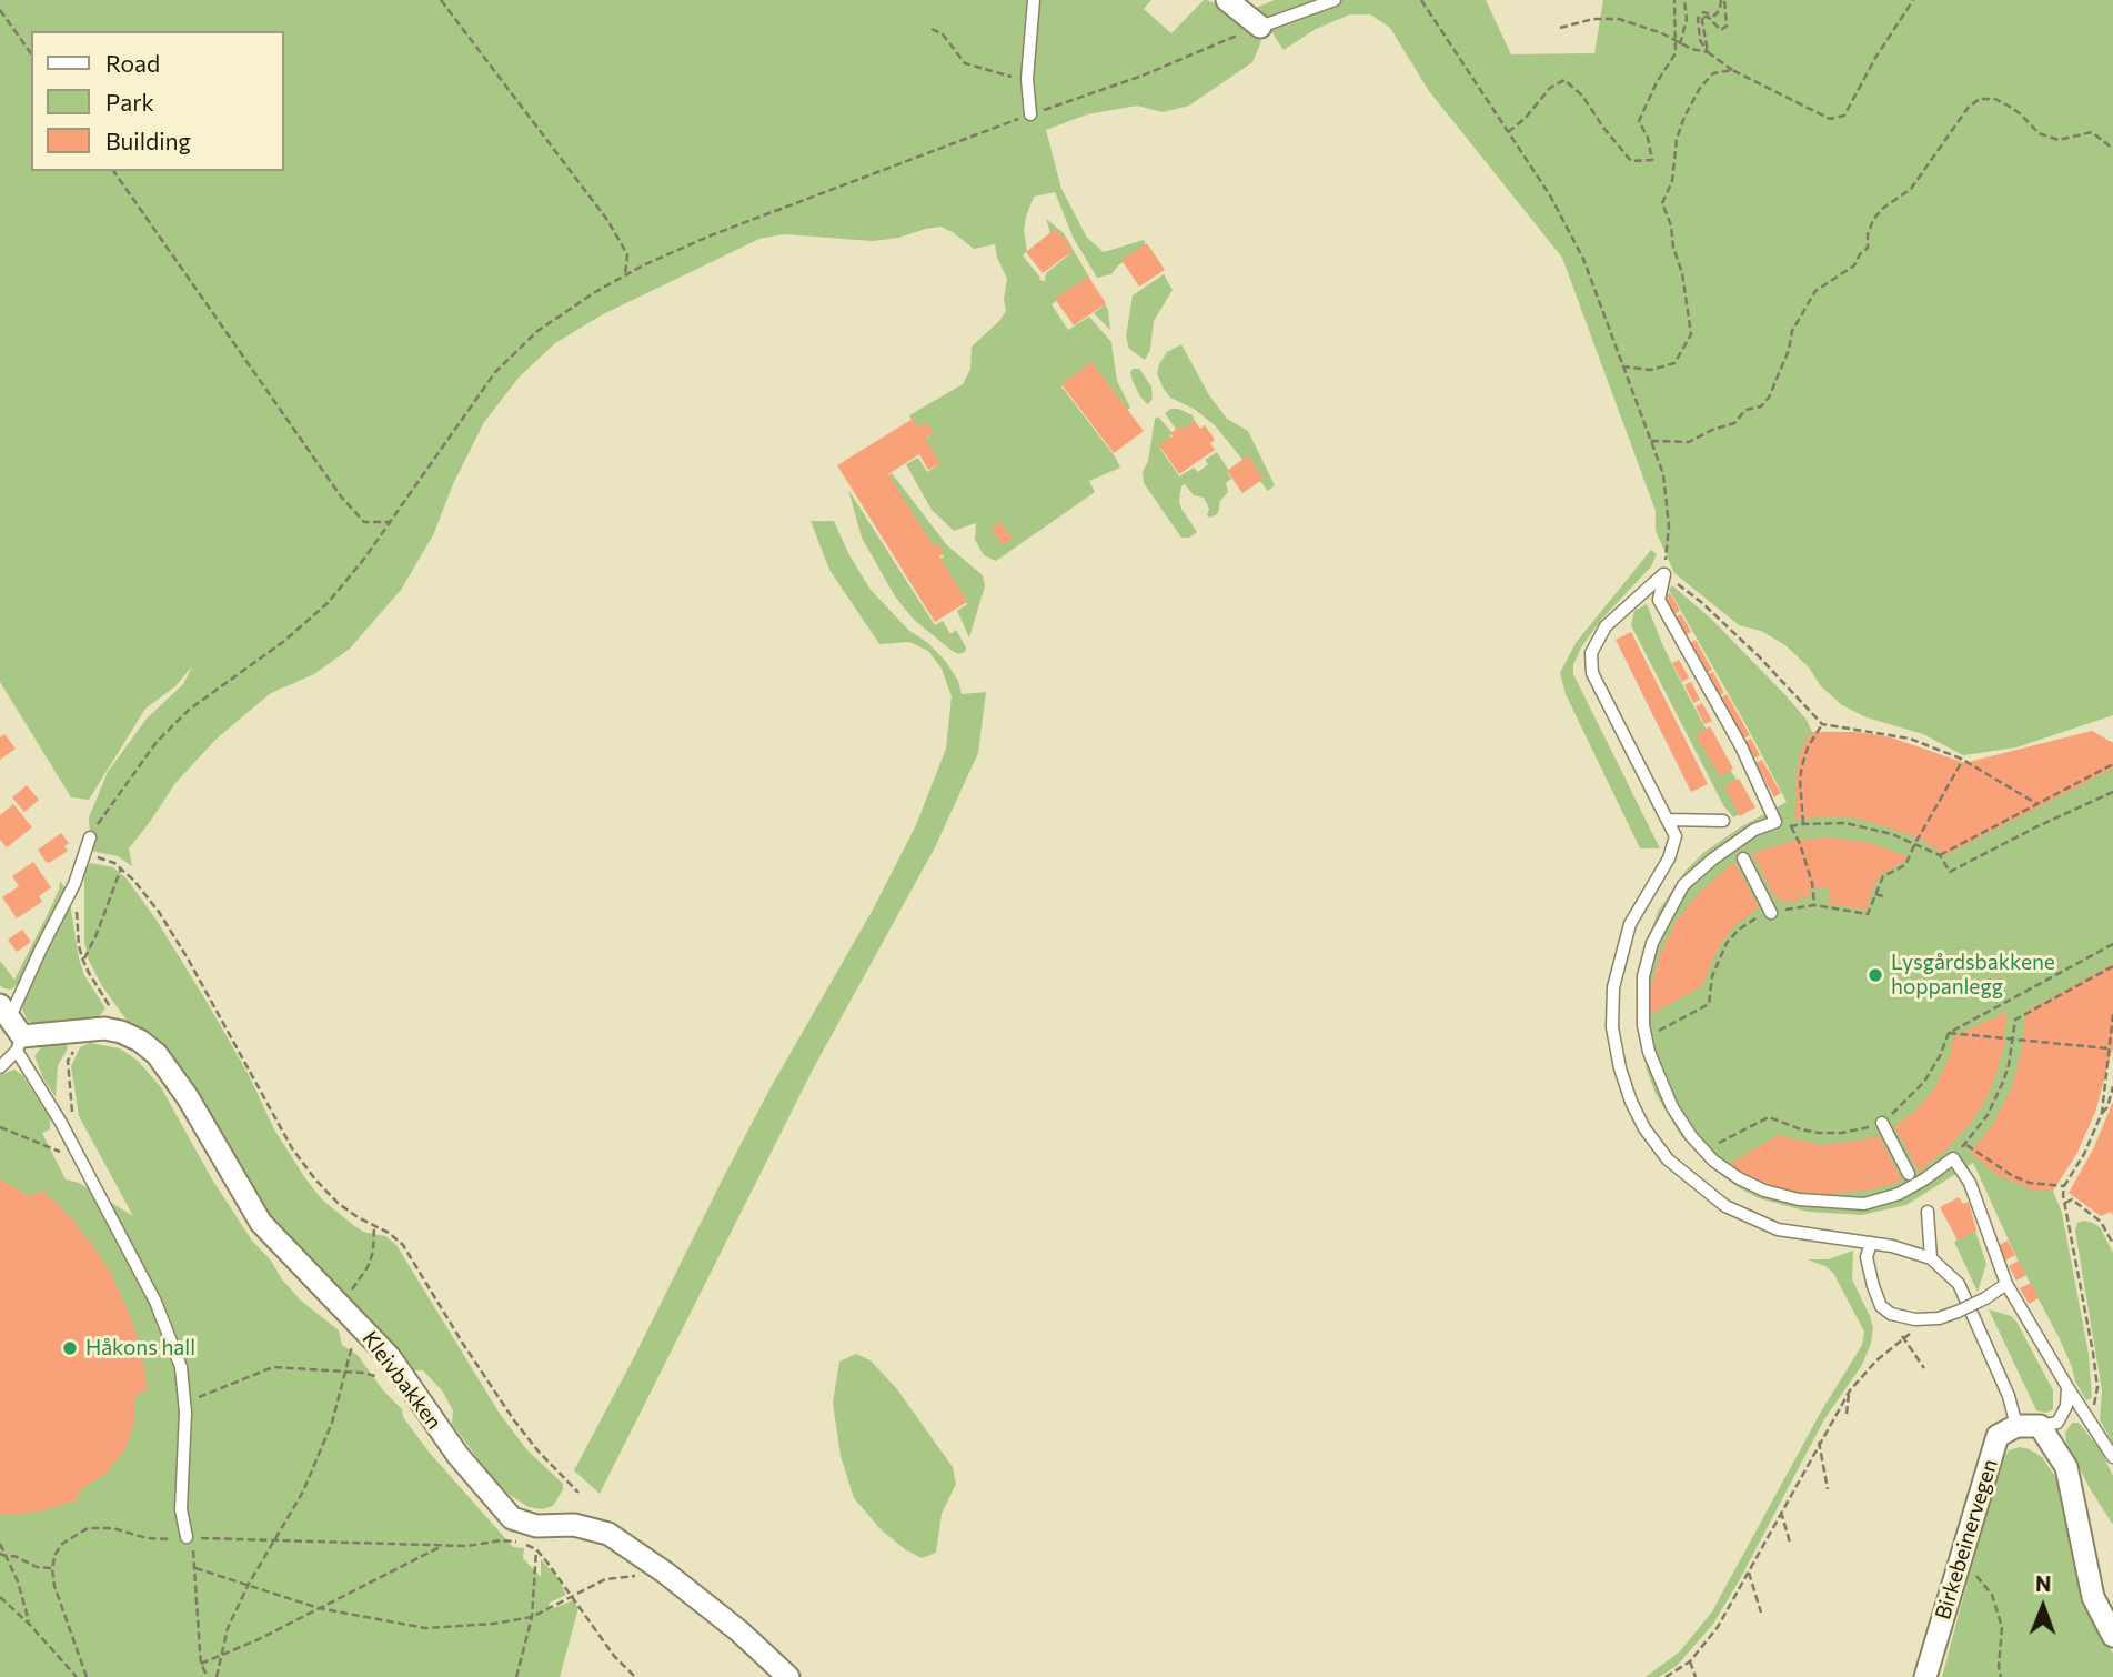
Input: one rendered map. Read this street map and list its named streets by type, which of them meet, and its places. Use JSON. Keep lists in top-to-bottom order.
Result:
{
  "streets": {
    "street": ["Kleivbakken", "Birkebeinervegen"]
  },
  "places": ["Lysgårdsbakkene hoppanlegg", "Håkons hall"],
  "legend": ["Road", "Park", "Building"],
  "north": "top"
}
